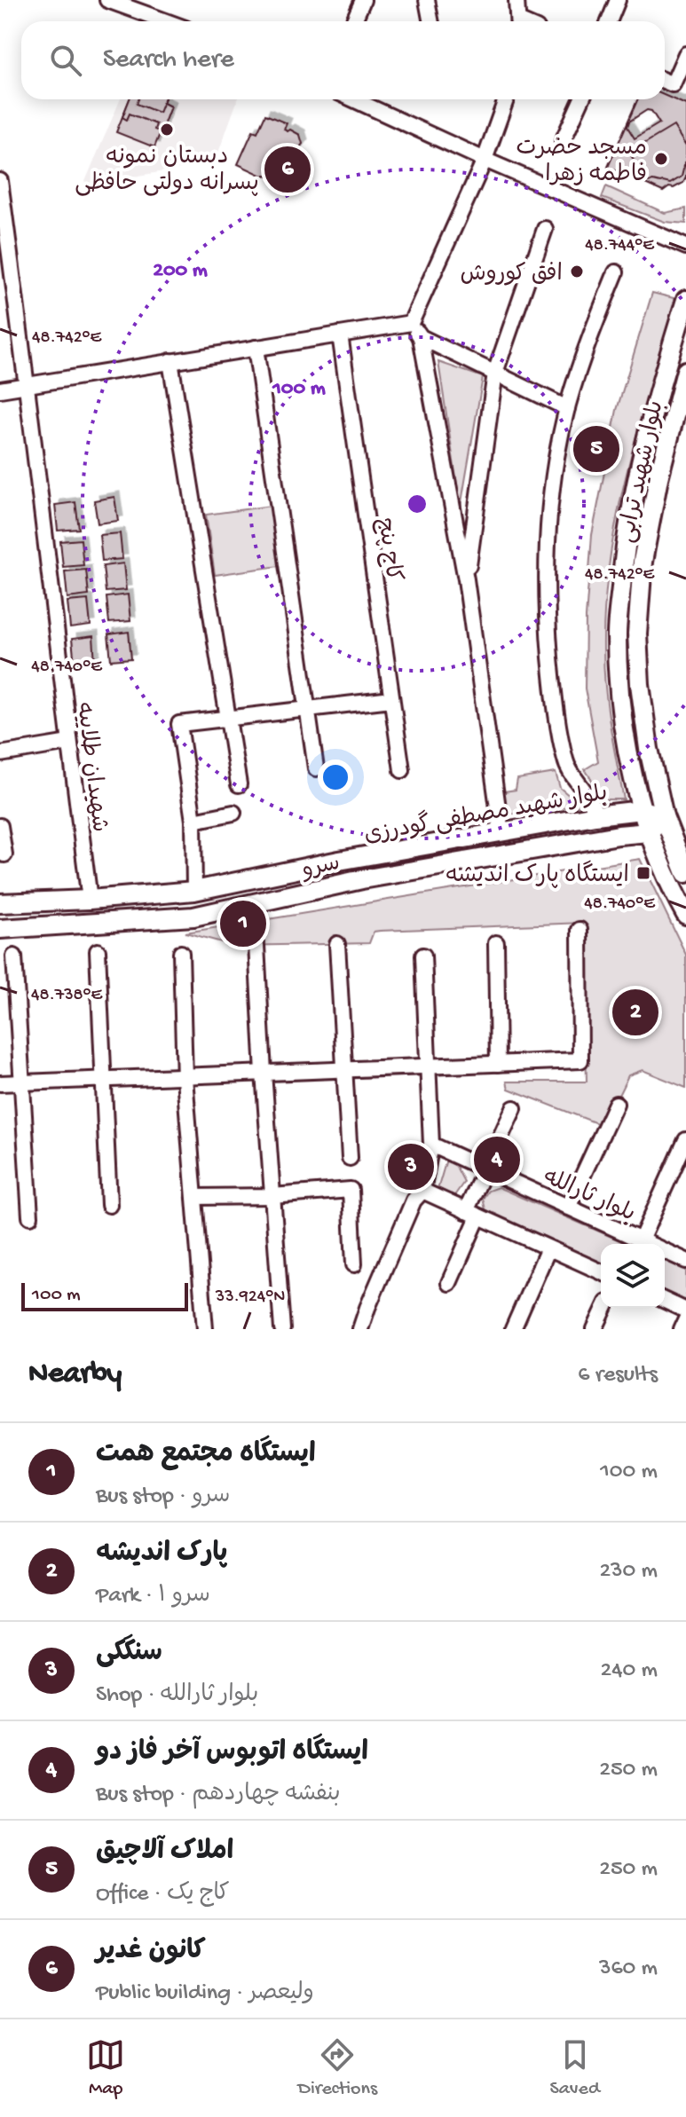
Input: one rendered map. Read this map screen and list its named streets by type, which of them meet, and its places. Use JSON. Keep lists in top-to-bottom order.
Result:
{
  "streets": {
    "main road": ["بلوار شهید ترابی", "بلوار شهید مصطفی گودرزی", "سرو"],
    "street": ["کاج پنج", "شهیدان طلاییه", "بلوار ثارالله"]
  },
  "crossings": [
    ["بلوار شهید ترابی", "بلوار شهید مصطفی گودرزی"],
    ["بلوار شهید ترابی", "سرو"],
    ["شهیدان طلاییه", "بلوار شهید مصطفی گودرزی"]
  ],
  "places": {
    "other": ["دبستان نمونه پسرانه دولتی حافظی", "مسجد حضرت فاطمه زهرا", "افق کوروش"],
    "transit": ["ایستگاه پارک اندیشه"]
  },
  "scale_bar": "100 m",
  "page": {
    "search": "Search here",
    "pins": [
      "6",
      "5",
      "1",
      "2",
      "4",
      "3"
    ],
    "scale": "100 m",
    "heading": ["Nearby", "6 results"],
    "list": [
      {
        "mark": "1",
        "name": "ایستگاه مجتمع همت",
        "note": "Bus stop · سرو",
        "value": "100 m"
      },
      {
        "mark": "2",
        "name": "پارک اندیشه",
        "note": "Park · سرو ۱",
        "value": "230 m"
      },
      {
        "mark": "3",
        "name": "سنگکی",
        "note": "Shop · بلوار ثارالله",
        "value": "240 m"
      },
      {
        "mark": "4",
        "name": "ایستگاه اتوبوس آخر فاز دو",
        "note": "Bus stop · بنفشه چهاردهم",
        "value": "250 m"
      },
      {
        "mark": "5",
        "name": "املاک آلاچیق",
        "note": "Office · کاج یک",
        "value": "250 m"
      },
      {
        "mark": "6",
        "name": "کانون غدیر",
        "note": "Public building · ولیعصر",
        "value": "360 m"
      }
    ],
    "nav": ["Map", "Directions", "Saved"]
  },
  "coordinates": [
    "48.744°E",
    "48.742°E",
    "48.740°E",
    "48.738°E",
    "33.924°N"
  ],
  "rings": ["200 m", "100 m"]
}
